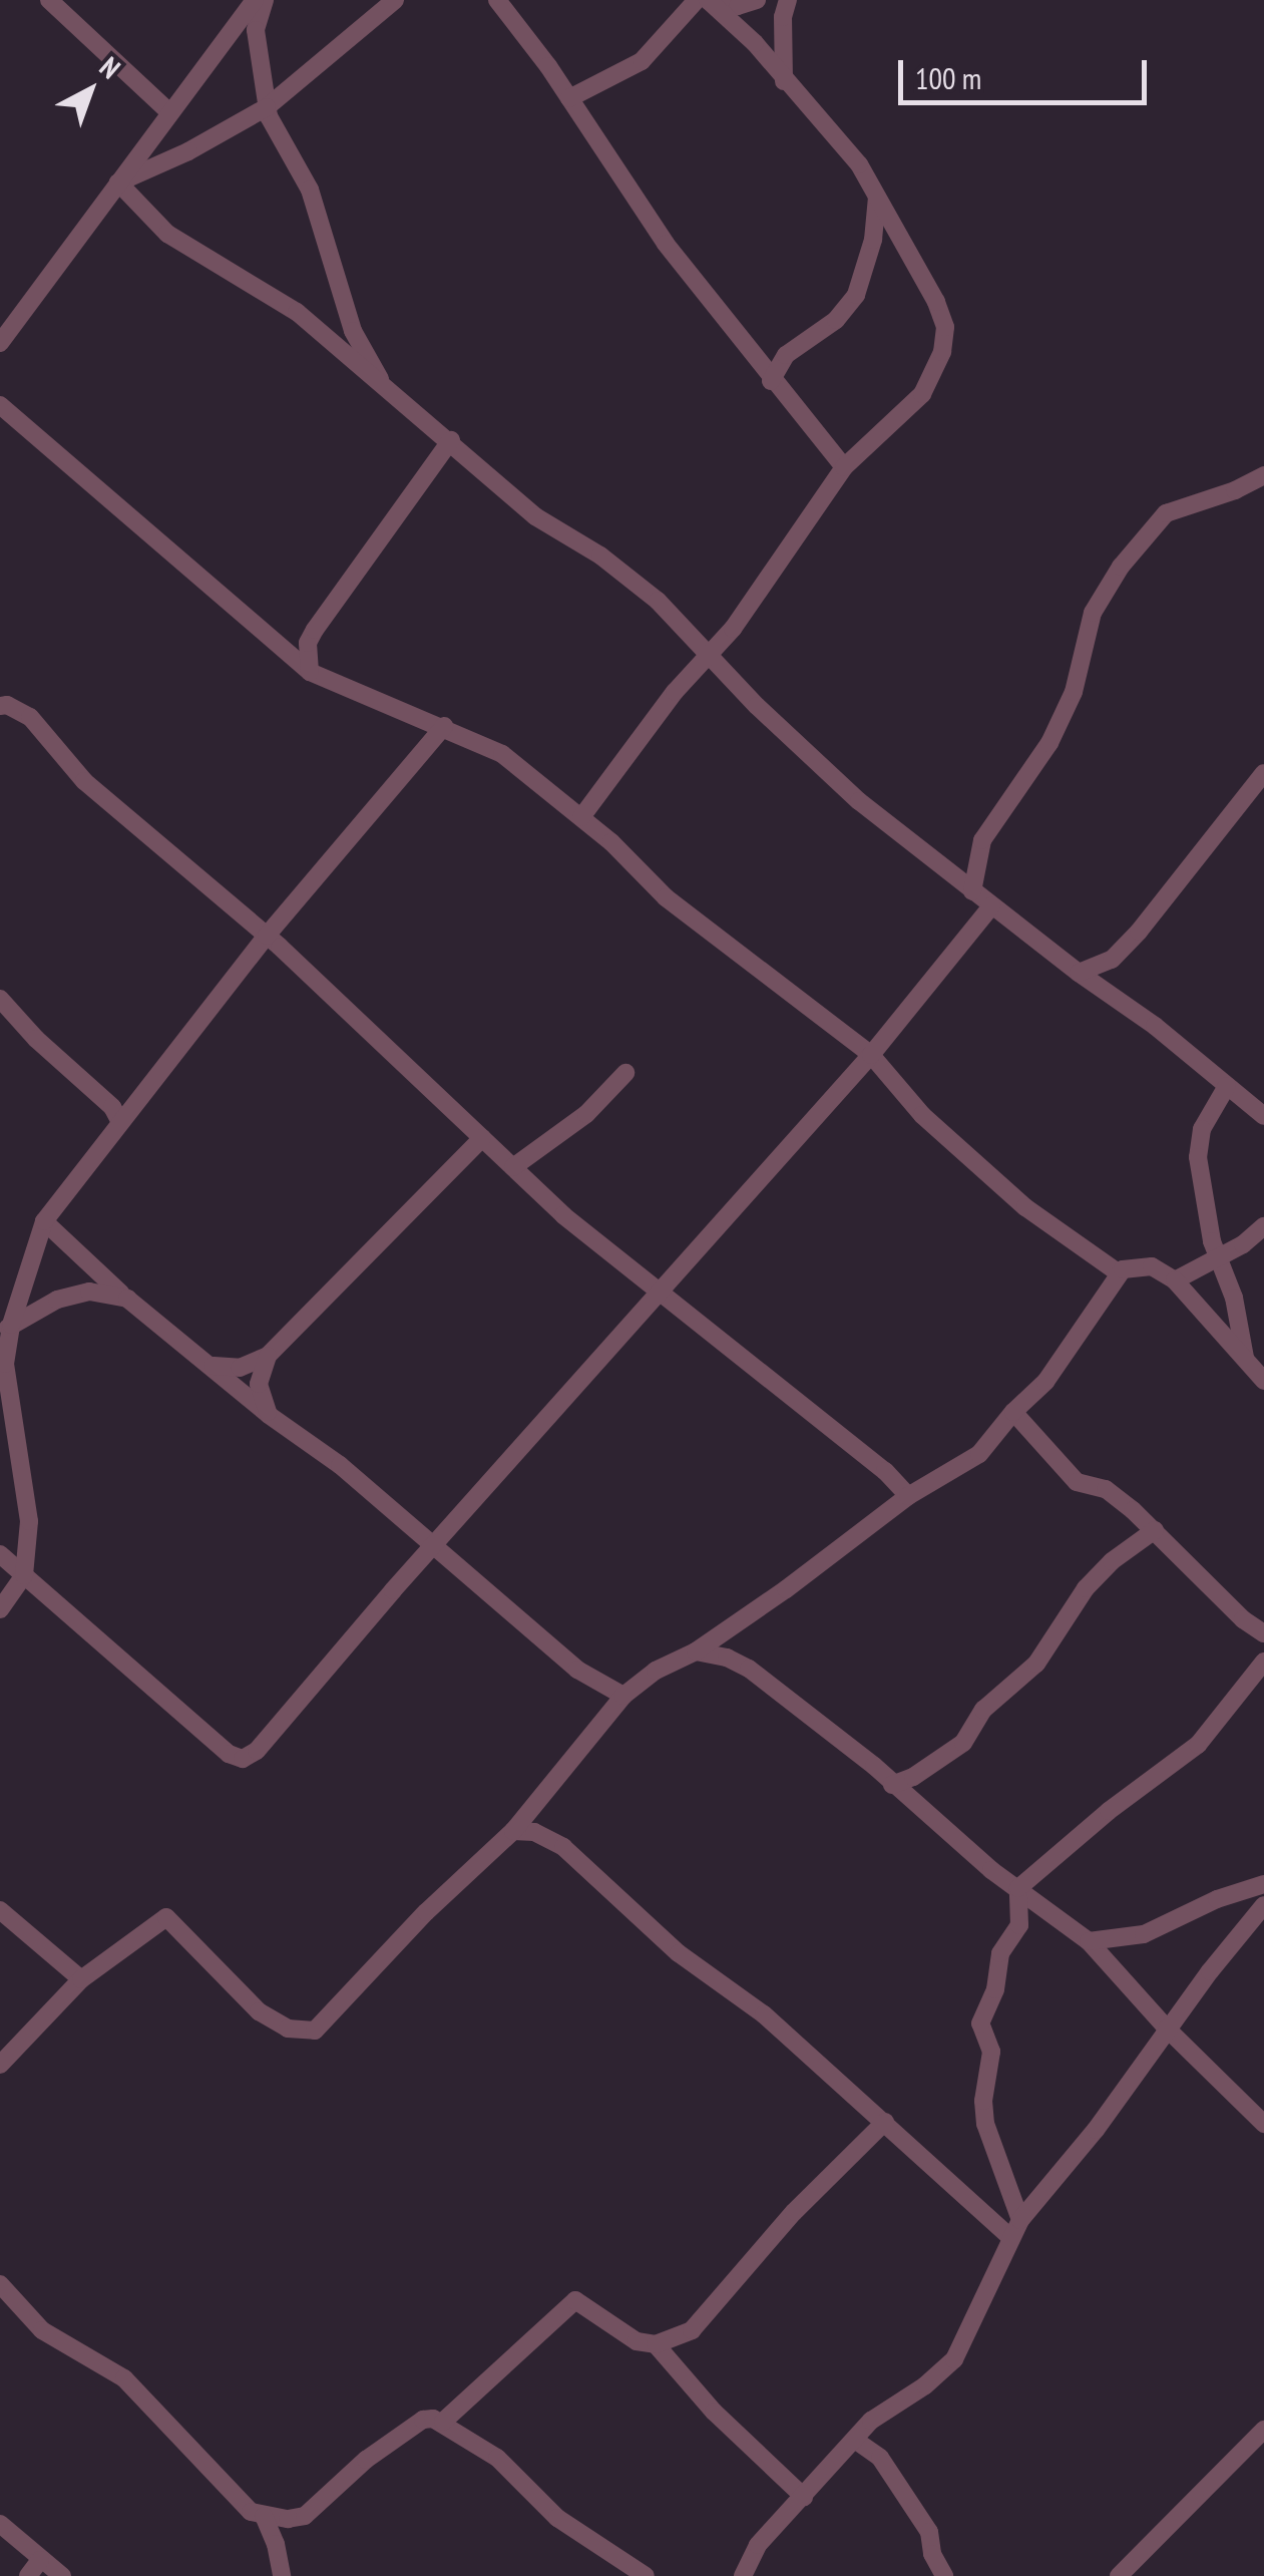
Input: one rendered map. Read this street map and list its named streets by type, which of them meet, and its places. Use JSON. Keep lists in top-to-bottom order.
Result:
{
  "scale_bar": "100 m",
  "north": "top right"
}
